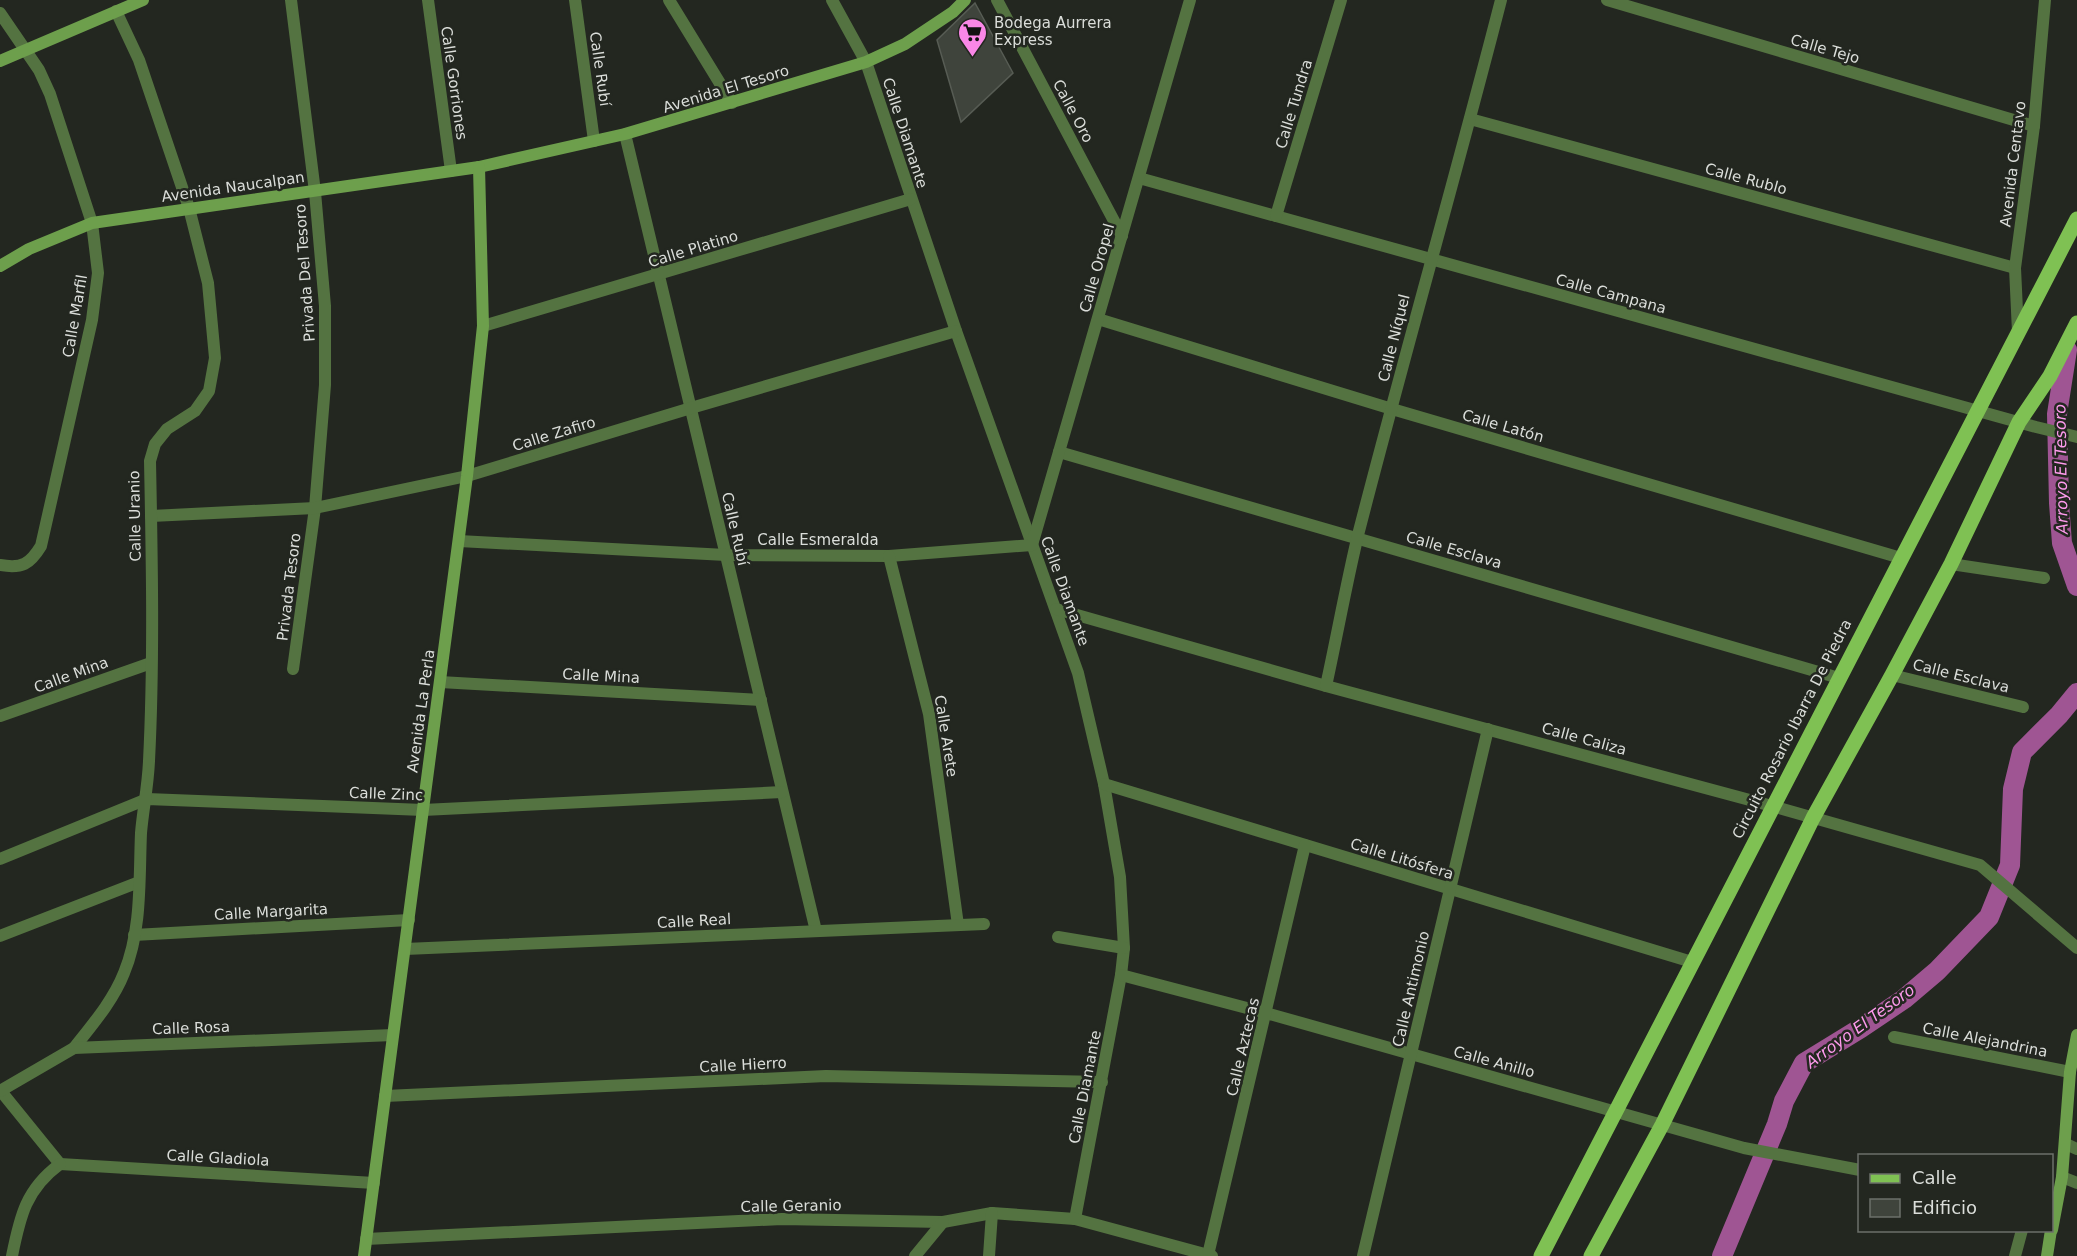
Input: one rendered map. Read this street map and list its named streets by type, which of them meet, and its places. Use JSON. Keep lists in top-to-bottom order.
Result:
{
  "streets": {
    "main road": ["Circuito Rosario Ibarra De Piedra"],
    "street": [
      "Calle Tejo",
      "Calle Rubí",
      "Calle Gorriones",
      "Avenida El Tesoro",
      "Calle Tundra",
      "Calle Oro",
      "Calle Diamante",
      "Avenida Centavo",
      "Calle Rublo",
      "Avenida Naucalpan",
      "Calle Platino",
      "Calle Oropel",
      "Privada Del Tesoro",
      "Calle Campana",
      "Calle Marfil",
      "Calle Níquel",
      "Calle Latón",
      "Calle Zafiro",
      "Calle Uranio",
      "Calle Esmeralda",
      "Calle Esclava",
      "Privada Tesoro",
      "Calle Mina",
      "Avenida La Perla",
      "Calle Arete",
      "Calle Caliza",
      "Calle Zinc",
      "Calle Litósfera",
      "Calle Margarita",
      "Calle Real",
      "Calle Antimonio",
      "Calle Rosa",
      "Calle Alejandrina",
      "Calle Aztecas",
      "Calle Anillo",
      "Calle Hierro",
      "Calle Gladiola",
      "Calle Geranio"
    ]
  },
  "crossings": [
    ["Calle Tejo", "Avenida Centavo"],
    ["Calle Rubí", "Avenida El Tesoro"],
    ["Calle Rubí", "Calle Platino"],
    ["Calle Rubí", "Calle Zafiro"],
    ["Calle Rubí", "Calle Esmeralda"],
    ["Calle Rubí", "Calle Mina"],
    ["Calle Rubí", "Calle Zinc"],
    ["Calle Rubí", "Calle Real"],
    ["Calle Gorriones", "Avenida Naucalpan"],
    ["Avenida El Tesoro", "Calle Diamante"],
    ["Avenida El Tesoro", "Avenida Naucalpan"],
    ["Avenida El Tesoro", "Avenida La Perla"],
    ["Calle Tundra", "Calle Campana"],
    ["Calle Oro", "Calle Oropel"],
    ["Calle Diamante", "Calle Platino"],
    ["Calle Diamante", "Calle Oropel"],
    ["Calle Diamante", "Calle Zafiro"],
    ["Calle Diamante", "Calle Esmeralda"],
    ["Calle Diamante", "Calle Caliza"],
    ["Calle Diamante", "Calle Litósfera"],
    ["Calle Diamante", "Calle Anillo"],
    ["Calle Diamante", "Calle Hierro"],
    ["Calle Diamante", "Calle Geranio"],
    ["Avenida Centavo", "Calle Rublo"],
    ["Avenida Centavo", "Circuito Rosario Ibarra De Piedra"],
    ["Calle Rublo", "Calle Níquel"],
    ["Avenida Naucalpan", "Privada Del Tesoro"],
    ["Avenida Naucalpan", "Calle Marfil"],
    ["Avenida Naucalpan", "Calle Uranio"],
    ["Avenida Naucalpan", "Avenida La Perla"],
    ["Calle Platino", "Avenida La Perla"],
    ["Calle Oropel", "Calle Campana"],
    ["Calle Oropel", "Calle Latón"],
    ["Calle Oropel", "Calle Esmeralda"],
    ["Calle Oropel", "Calle Esclava"],
    ["Privada Del Tesoro", "Calle Zafiro"],
    ["Privada Del Tesoro", "Privada Tesoro"],
    ["Calle Campana", "Calle Níquel"],
    ["Calle Campana", "Circuito Rosario Ibarra De Piedra"],
    ["Calle Níquel", "Calle Latón"],
    ["Calle Níquel", "Calle Esclava"],
    ["Calle Níquel", "Calle Caliza"],
    ["Calle Latón", "Circuito Rosario Ibarra De Piedra"],
    ["Calle Zafiro", "Calle Uranio"],
    ["Calle Zafiro", "Privada Tesoro"],
    ["Calle Zafiro", "Avenida La Perla"],
    ["Calle Uranio", "Calle Mina"],
    ["Calle Uranio", "Calle Zinc"],
    ["Calle Uranio", "Calle Margarita"],
    ["Calle Uranio", "Calle Rosa"],
    ["Calle Esmeralda", "Avenida La Perla"],
    ["Calle Esmeralda", "Calle Arete"],
    ["Calle Esclava", "Circuito Rosario Ibarra De Piedra"],
    ["Calle Mina", "Avenida La Perla"],
    ["Avenida La Perla", "Calle Zinc"],
    ["Avenida La Perla", "Calle Margarita"],
    ["Avenida La Perla", "Calle Real"],
    ["Avenida La Perla", "Calle Rosa"],
    ["Avenida La Perla", "Calle Hierro"],
    ["Avenida La Perla", "Calle Gladiola"],
    ["Avenida La Perla", "Calle Geranio"],
    ["Circuito Rosario Ibarra De Piedra", "Calle Caliza"],
    ["Circuito Rosario Ibarra De Piedra", "Calle Litósfera"],
    ["Circuito Rosario Ibarra De Piedra", "Calle Anillo"],
    ["Calle Arete", "Calle Real"],
    ["Calle Caliza", "Calle Antimonio"],
    ["Calle Litósfera", "Calle Antimonio"],
    ["Calle Litósfera", "Calle Aztecas"],
    ["Calle Antimonio", "Calle Anillo"],
    ["Calle Aztecas", "Calle Anillo"],
    ["Calle Aztecas", "Calle Geranio"]
  ],
  "water": ["Arroyo El Tesoro"],
  "places": {
    "supermarket": ["Bodega Aurrera Express"]
  },
  "legend": ["Calle", "Edificio"]
}
